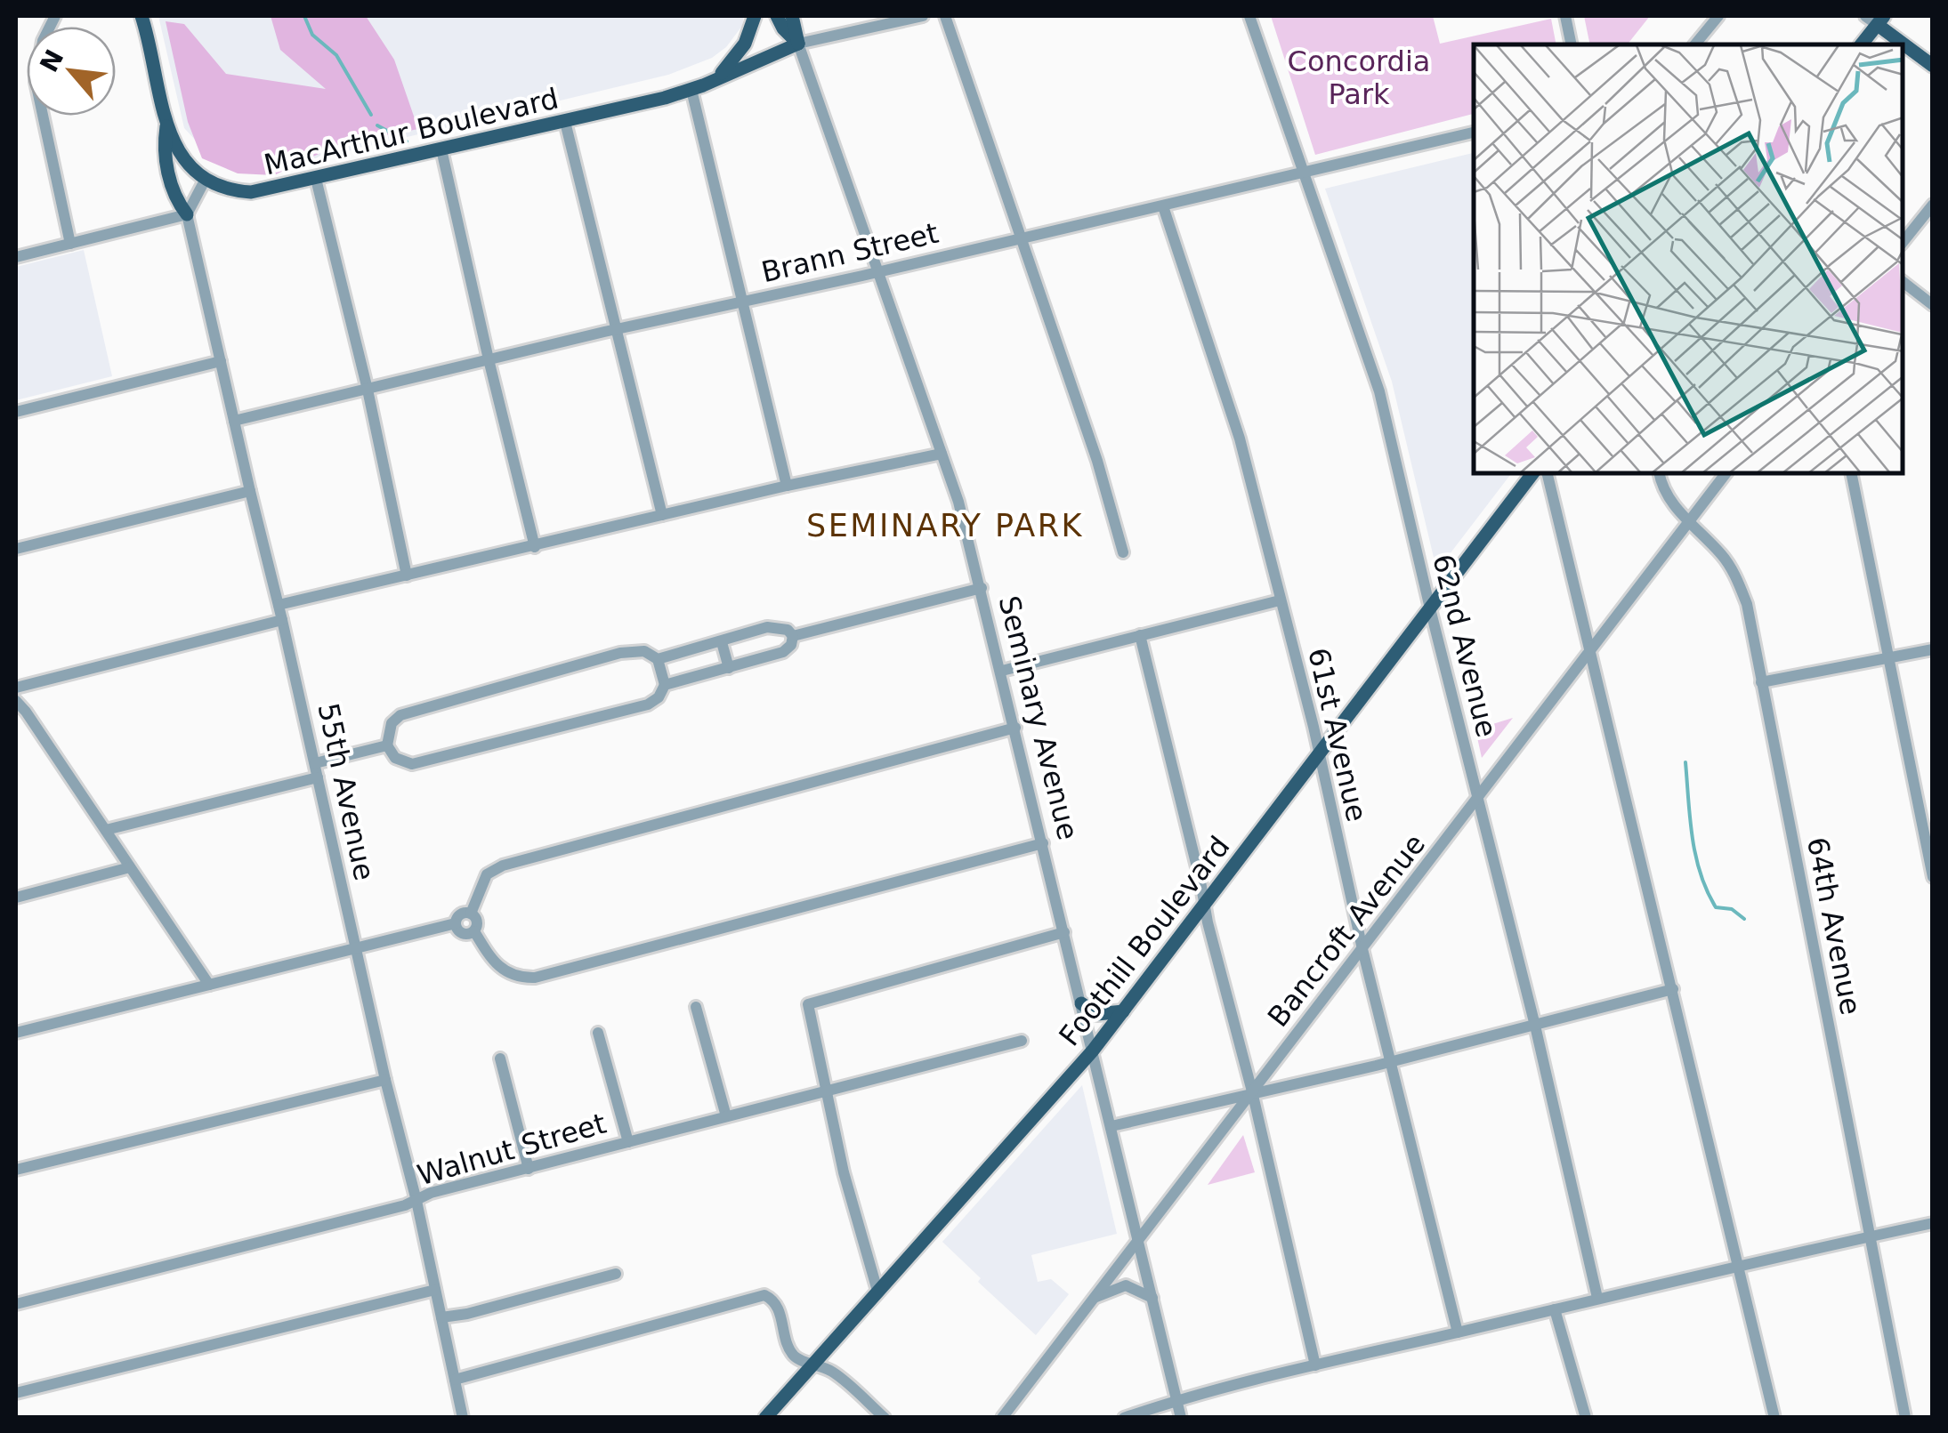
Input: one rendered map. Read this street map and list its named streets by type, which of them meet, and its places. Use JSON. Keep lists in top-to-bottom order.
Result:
{
  "streets": {
    "main road": ["MacArthur Boulevard", "Foothill Boulevard"],
    "street": [
      "Brann Street",
      "62nd Avenue",
      "Seminary Avenue",
      "61st Avenue",
      "55th Avenue",
      "64th Avenue",
      "Bancroft Avenue",
      "Walnut Street"
    ]
  },
  "crossings": [
    ["MacArthur Boulevard", "Seminary Avenue"],
    ["Brann Street", "62nd Avenue"],
    ["Brann Street", "Seminary Avenue"],
    ["Brann Street", "61st Avenue"],
    ["Brann Street", "55th Avenue"],
    ["62nd Avenue", "Bancroft Avenue"],
    ["62nd Avenue", "Foothill Boulevard"],
    ["Seminary Avenue", "Bancroft Avenue"],
    ["Seminary Avenue", "Foothill Boulevard"],
    ["61st Avenue", "Bancroft Avenue"],
    ["61st Avenue", "Foothill Boulevard"],
    ["55th Avenue", "Walnut Street"],
    ["64th Avenue", "Bancroft Avenue"]
  ],
  "districts": ["SEMINARY PARK"],
  "parks": ["Concordia Park"],
  "north": "top left"
}
